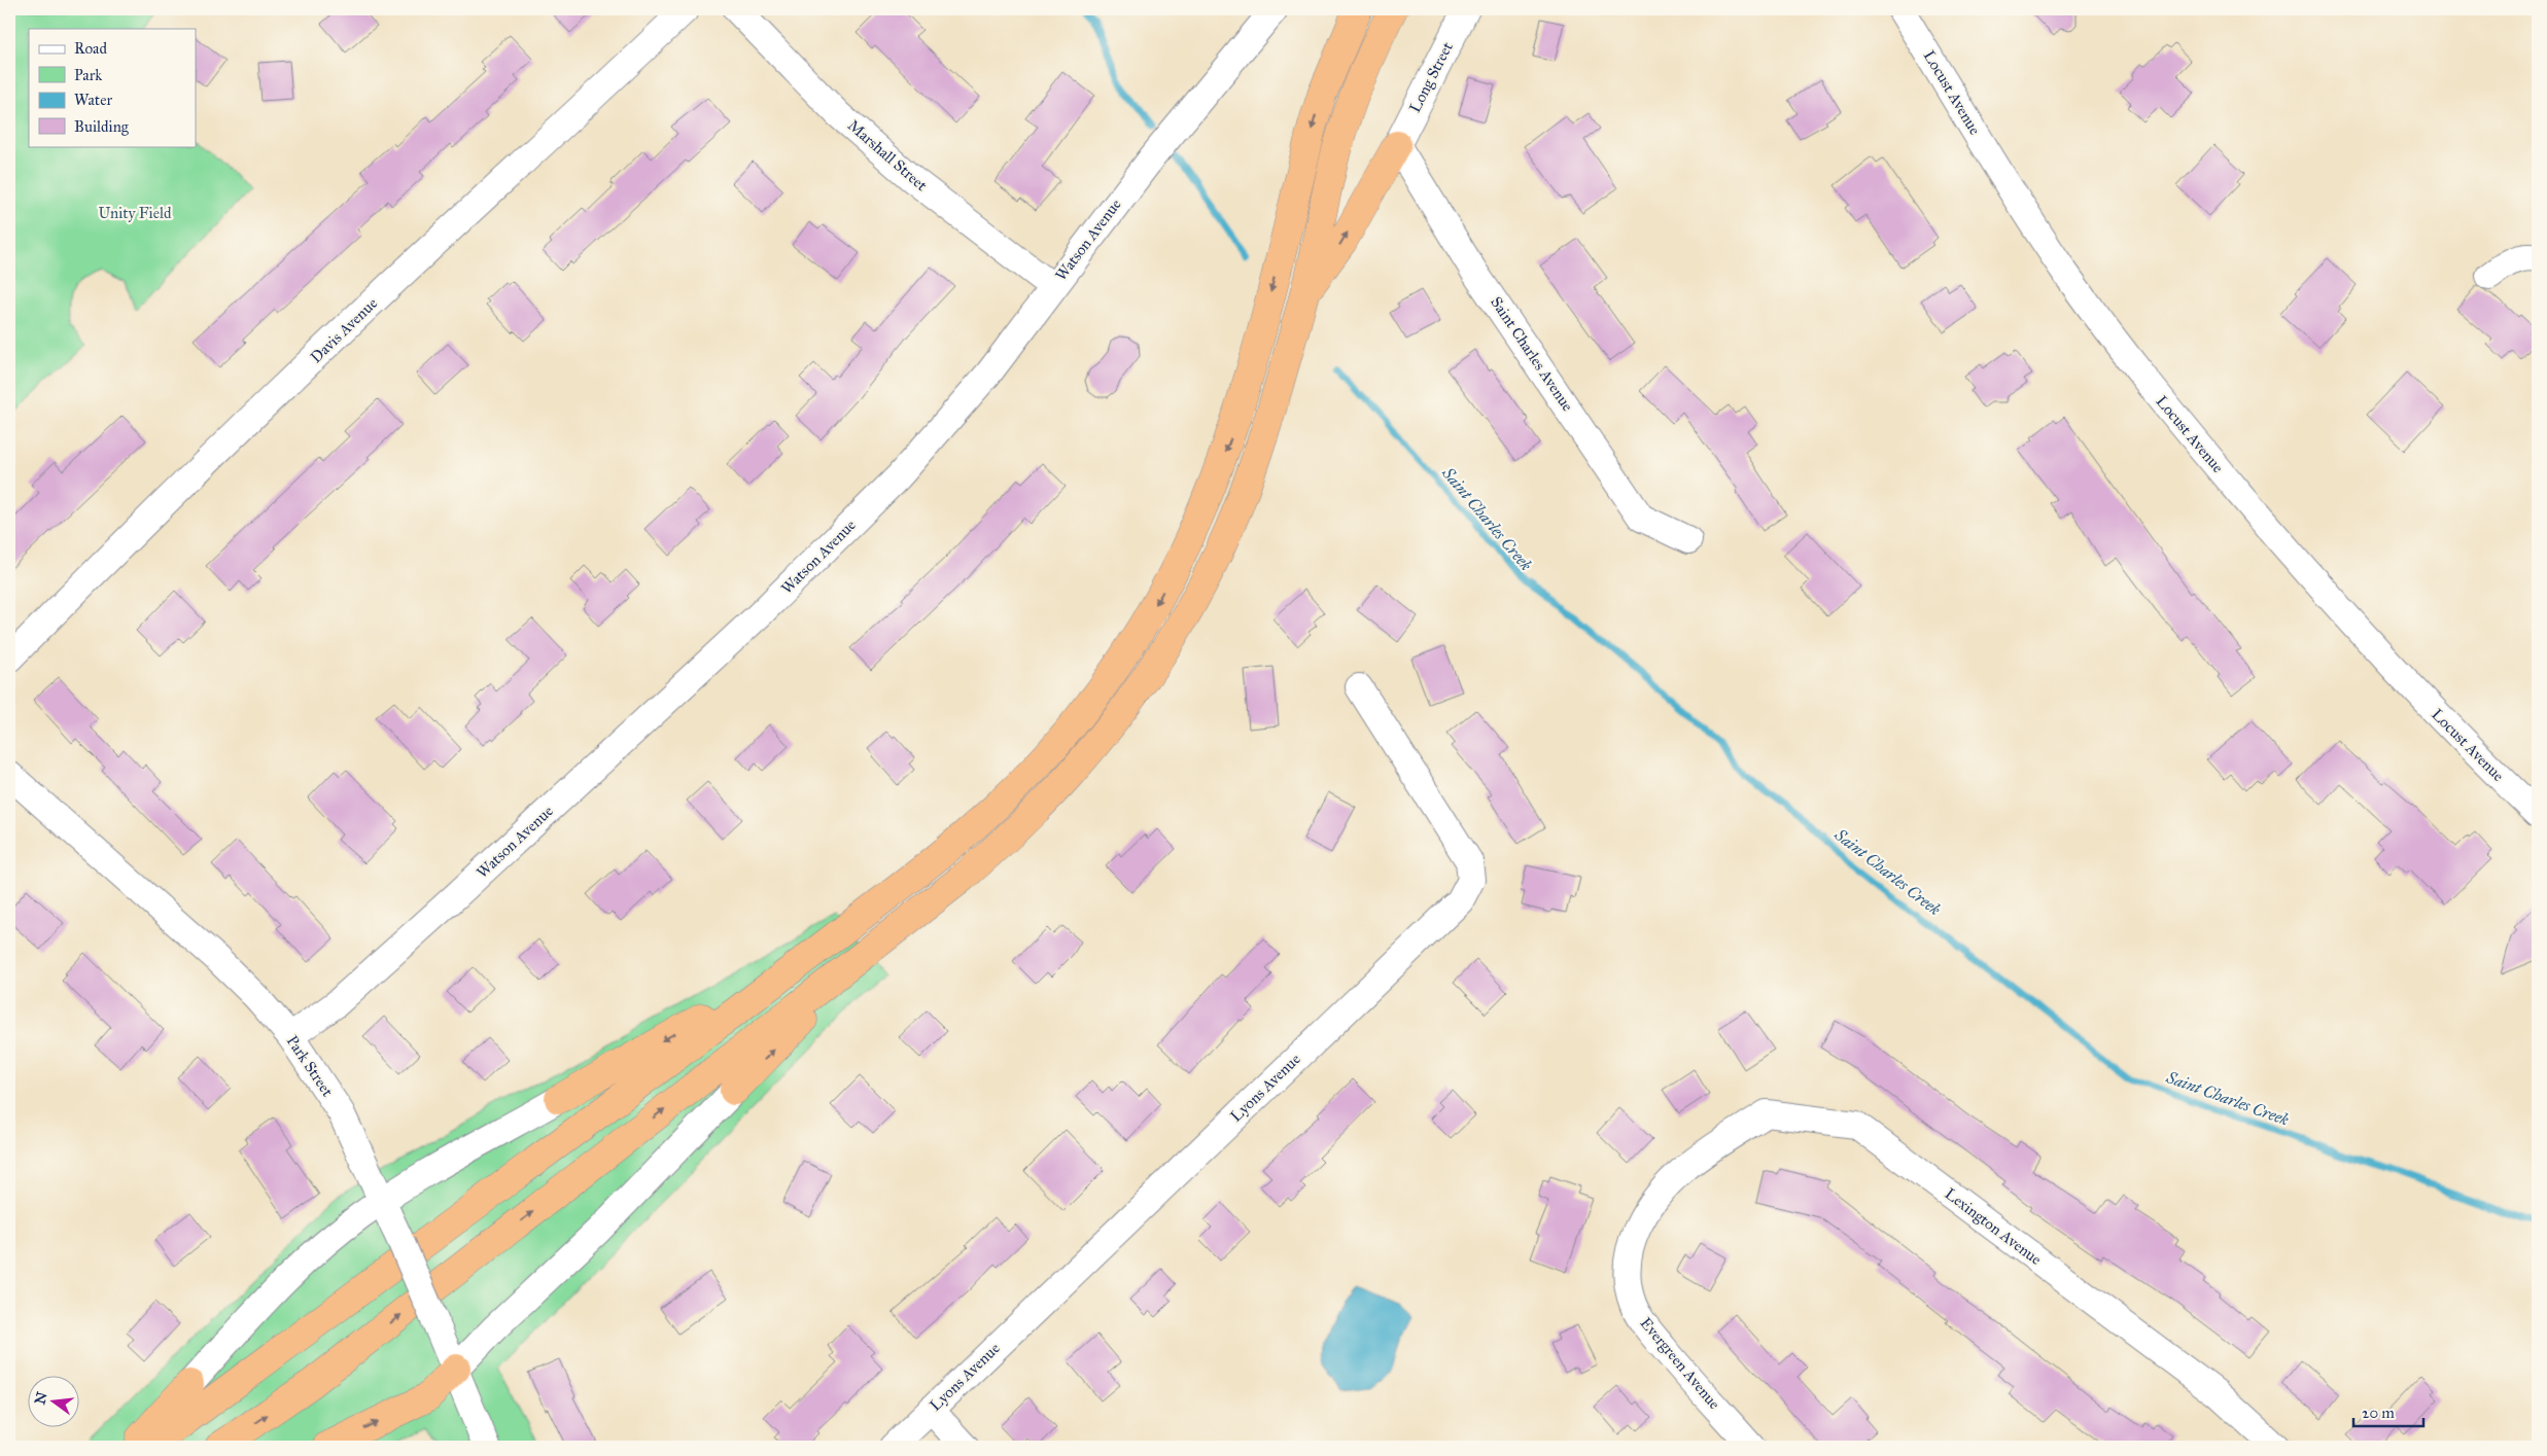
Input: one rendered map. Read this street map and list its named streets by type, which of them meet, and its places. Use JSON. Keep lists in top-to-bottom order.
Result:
{
  "streets": {
    "street": [
      "Long Street",
      "Locust Avenue",
      "Marshall Street",
      "Watson Avenue",
      "Davis Avenue",
      "Saint Charles Avenue",
      "Park Street",
      "Lyons Avenue",
      "Lexington Avenue",
      "Evergreen Avenue"
    ]
  },
  "crossings": [
    ["Long Street", "Saint Charles Avenue"],
    ["Marshall Street", "Watson Avenue"],
    ["Watson Avenue", "Park Street"],
    ["Lexington Avenue", "Evergreen Avenue"]
  ],
  "water": ["Saint Charles Creek"],
  "parks": ["Unity Field"],
  "legend": [
    "Road",
    "Park",
    "Water",
    "Building"
  ],
  "scale_bar": "20 m",
  "north": "left"
}
